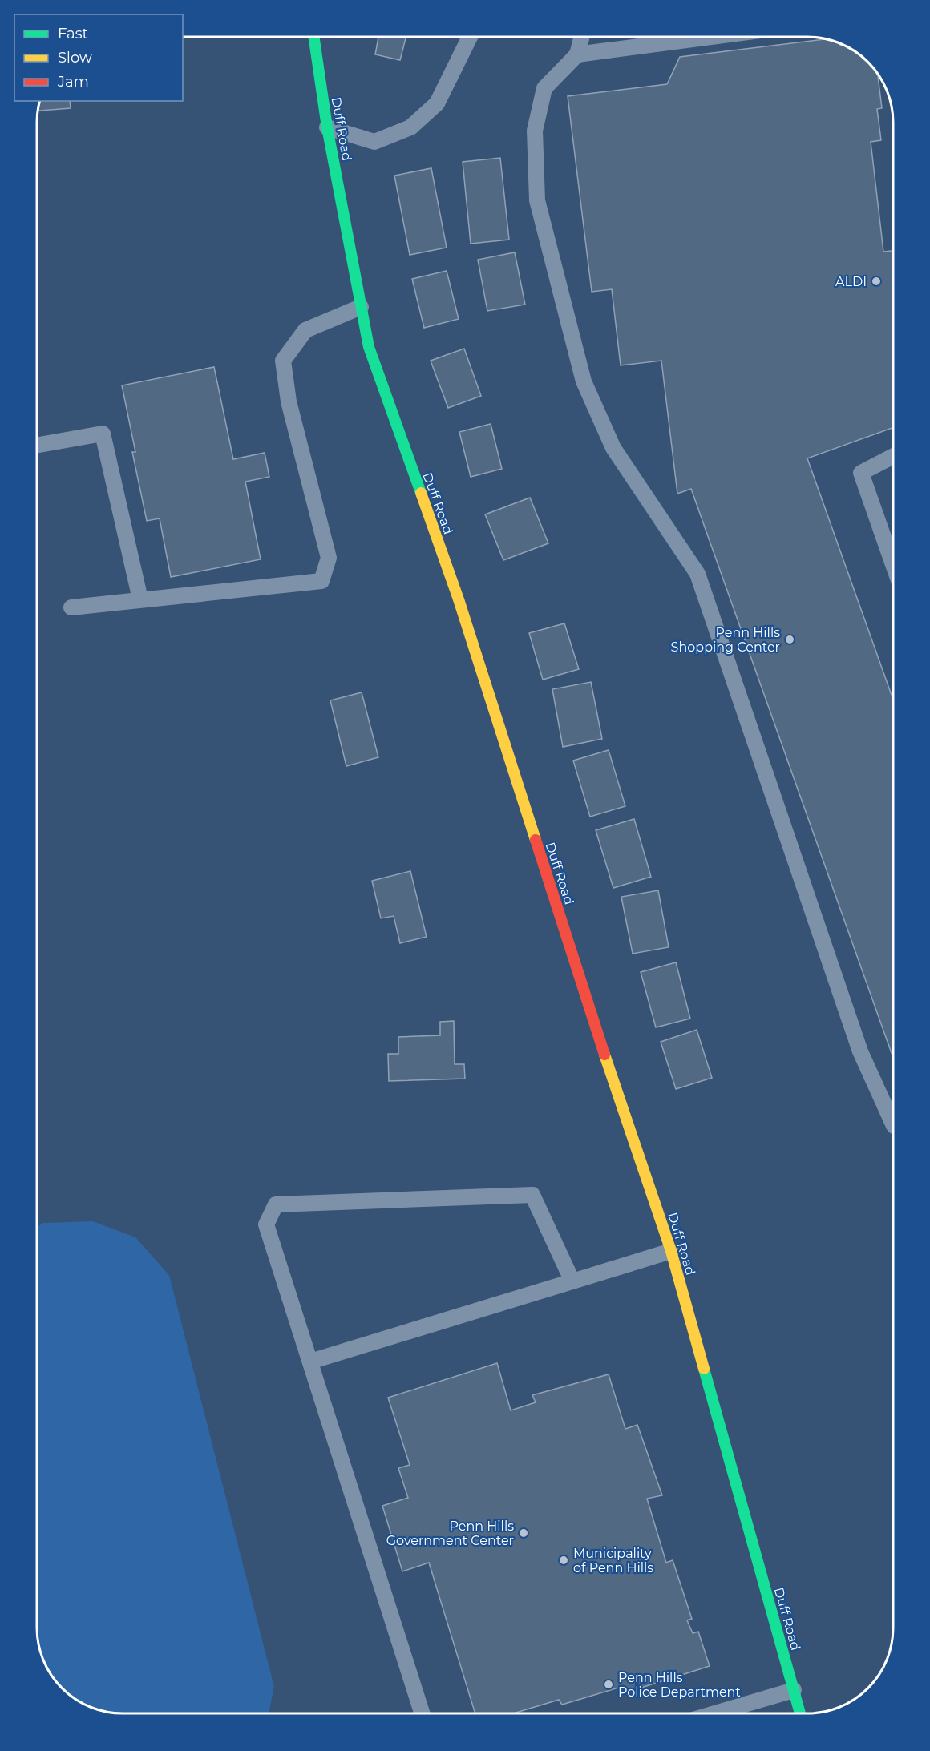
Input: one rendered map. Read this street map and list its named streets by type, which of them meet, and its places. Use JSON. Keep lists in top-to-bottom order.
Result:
{
  "streets": {
    "street": ["Duff Road"]
  },
  "places": [
    "ALDI",
    "Penn Hills Shopping Center",
    "Penn Hills Government Center",
    "Municipality of Penn Hills",
    "Penn Hills Police Department"
  ],
  "legend": ["Fast", "Slow", "Jam"]
}
